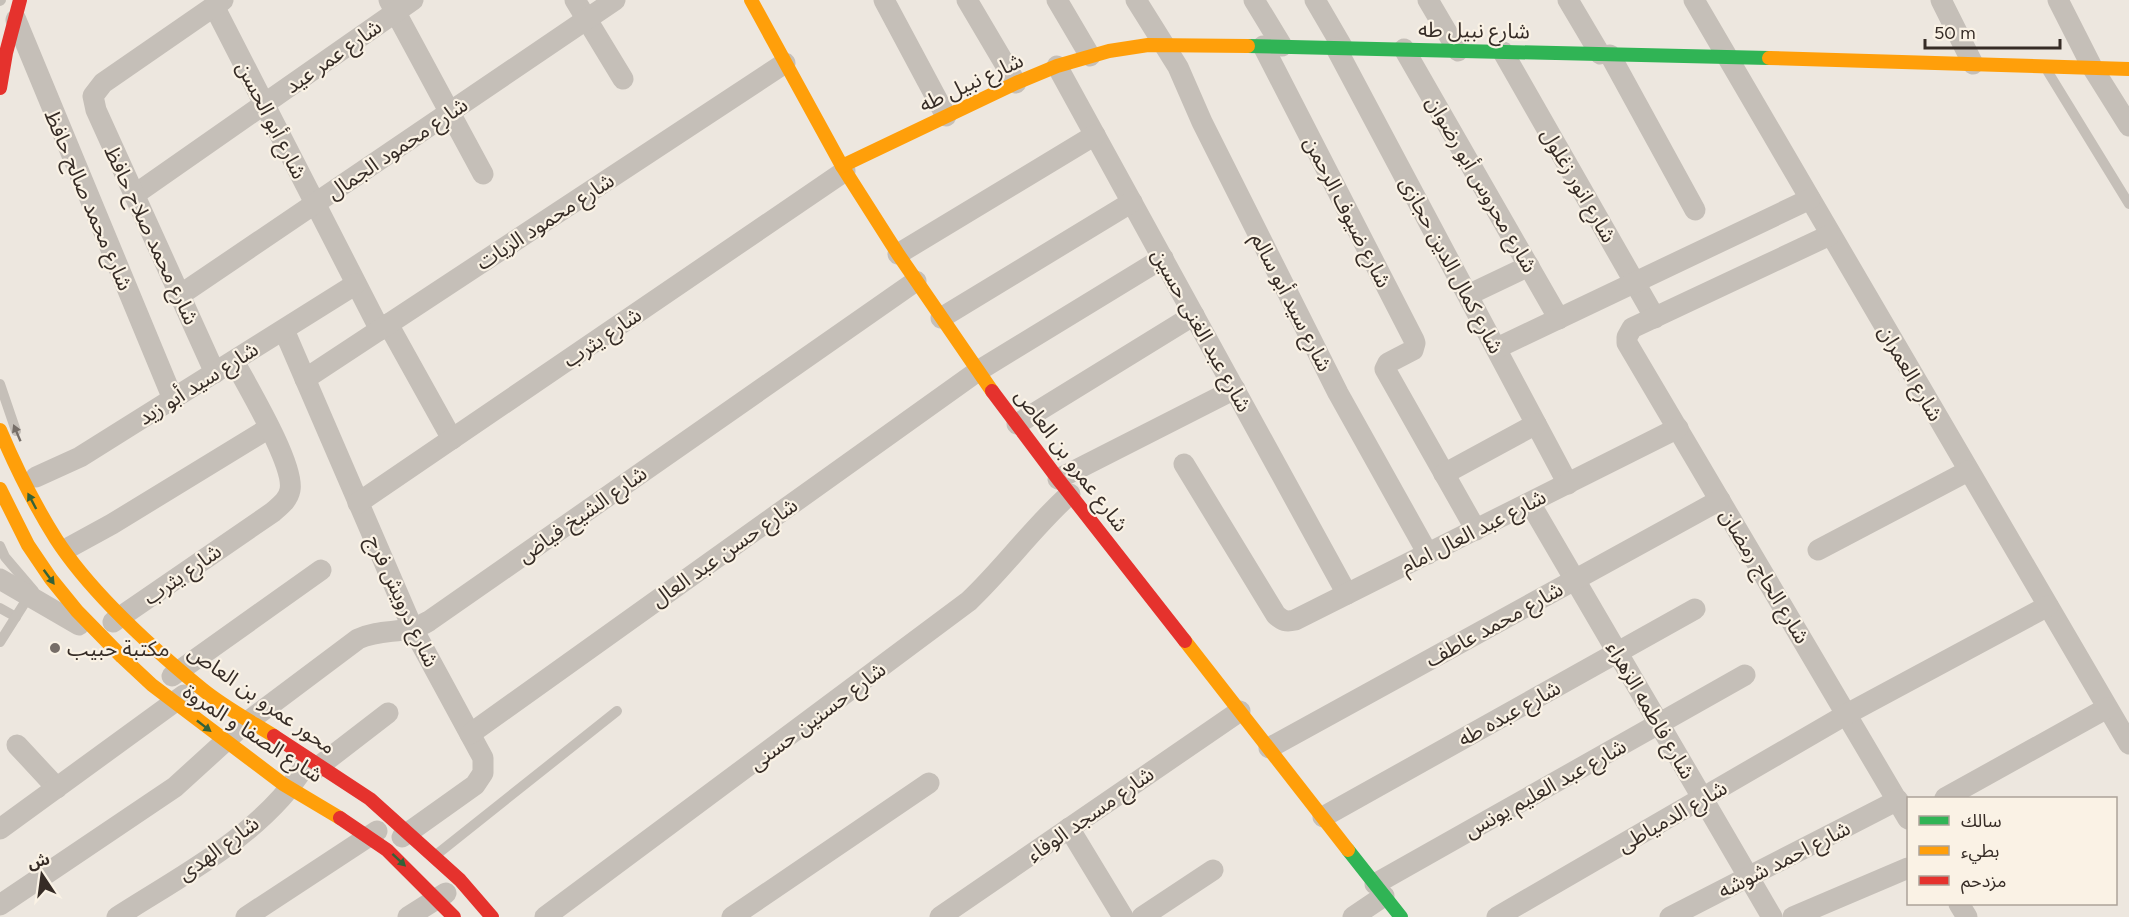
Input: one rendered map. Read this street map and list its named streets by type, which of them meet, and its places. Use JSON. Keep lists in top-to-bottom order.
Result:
{
  "streets": {
    "street": [
      "شارع نبيل طه",
      "شارع عمر عيد",
      "شارع أبو الحسن",
      "شارع محمود الجمال",
      "شارع محروس أبو رضوان",
      "شارع انور زغلول",
      "شارع محمد صالح حافظ",
      "شارع ضيوف الرحمن",
      "شارع محمود الزيات",
      "شارع محمد صلاح حافظ",
      "شارع كمال الدين حجازى",
      "شارع سيد أبو سالم",
      "شارع عبد الغنى حسين",
      "شارع يثرب",
      "شارع العمران",
      "شارع سيد أبو زيد",
      "شارع عمرو بن العاص",
      "شارع الشيخ فياض",
      "شارع عبد العال امام",
      "شارع حسن عبد العال",
      "شارع الحاج رمضان",
      "شارع درويش فرج",
      "شارع محمد عاطف",
      "محور عمرو بن العاص",
      "شارع فاطمه الزهراء",
      "شارع عبده طه",
      "شارع حسنين حسنى",
      "شارع الصفا و المروة",
      "شارع عبد العليم يونس",
      "شارع مسجد الوفاء",
      "شارع الدمياطى",
      "شارع الهدى",
      "شارع احمد شوشه"
    ]
  },
  "crossings": [
    ["شارع نبيل طه", "شارع محروس أبو رضوان"],
    ["شارع نبيل طه", "شارع انور زغلول"],
    ["شارع نبيل طه", "شارع ضيوف الرحمن"],
    ["شارع نبيل طه", "شارع كمال الدين حجازى"],
    ["شارع نبيل طه", "شارع سيد أبو سالم"],
    ["شارع نبيل طه", "شارع عبد الغنى حسين"],
    ["شارع نبيل طه", "شارع يثرب"],
    ["شارع نبيل طه", "شارع العمران"],
    ["شارع نبيل طه", "شارع عمرو بن العاص"],
    ["شارع عمر عيد", "شارع أبو الحسن"],
    ["شارع عمر عيد", "شارع محمد صلاح حافظ"],
    ["شارع أبو الحسن", "شارع محمود الجمال"],
    ["شارع أبو الحسن", "شارع محمود الزيات"],
    ["شارع أبو الحسن", "شارع محمد صلاح حافظ"],
    ["شارع أبو الحسن", "شارع يثرب"],
    ["شارع أبو الحسن", "شارع سيد أبو زيد"],
    ["شارع محمود الجمال", "شارع محمد صلاح حافظ"],
    ["شارع انور زغلول", "شارع الحاج رمضان"],
    ["شارع محمد صالح حافظ", "شارع سيد أبو زيد"],
    ["شارع محمود الزيات", "شارع عمرو بن العاص"],
    ["شارع محمود الزيات", "شارع درويش فرج"],
    ["شارع محمد صلاح حافظ", "شارع سيد أبو زيد"],
    ["شارع كمال الدين حجازى", "شارع عبد العال امام"],
    ["شارع سيد أبو سالم", "شارع عبد العال امام"],
    ["شارع عبد الغنى حسين", "شارع عبد العال امام"],
    ["شارع عبد الغنى حسين", "شارع حسن عبد العال"],
    ["شارع عبد الغنى حسين", "شارع حسنين حسنى"],
    ["شارع يثرب", "شارع عمرو بن العاص"],
    ["شارع يثرب", "شارع درويش فرج"],
    ["شارع يثرب", "شارع الصفا و المروة"],
    ["شارع العمران", "شارع الدمياطى"],
    ["شارع سيد أبو زيد", "شارع درويش فرج"],
    ["شارع عمرو بن العاص", "شارع الشيخ فياض"],
    ["شارع عمرو بن العاص", "شارع حسن عبد العال"],
    ["شارع عمرو بن العاص", "شارع محمد عاطف"],
    ["شارع عمرو بن العاص", "شارع عبده طه"],
    ["شارع عمرو بن العاص", "شارع حسنين حسنى"],
    ["شارع عمرو بن العاص", "شارع عبد العليم يونس"],
    ["شارع عمرو بن العاص", "شارع مسجد الوفاء"],
    ["شارع الشيخ فياض", "شارع درويش فرج"],
    ["شارع الشيخ فياض", "شارع الصفا و المروة"],
    ["شارع عبد العال امام", "شارع الحاج رمضان"],
    ["شارع عبد العال امام", "شارع فاطمه الزهراء"],
    ["شارع حسن عبد العال", "شارع درويش فرج"],
    ["شارع الحاج رمضان", "شارع محمد عاطف"],
    ["شارع الحاج رمضان", "شارع الدمياطى"],
    ["شارع الحاج رمضان", "شارع احمد شوشه"],
    ["شارع درويش فرج", "شارع الصفا و المروة"],
    ["شارع محمد عاطف", "شارع فاطمه الزهراء"],
    ["شارع فاطمه الزهراء", "شارع عبده طه"],
    ["شارع فاطمه الزهراء", "شارع عبد العليم يونس"],
    ["شارع فاطمه الزهراء", "شارع الدمياطى"],
    ["شارع فاطمه الزهراء", "شارع احمد شوشه"],
    ["شارع الصفا و المروة", "شارع الهدى"]
  ],
  "places": ["مكتبة حبيب"],
  "legend": ["سالك", "بطيء", "مزدحم"],
  "scale_bar": "50 m",
  "north": "top"
}
